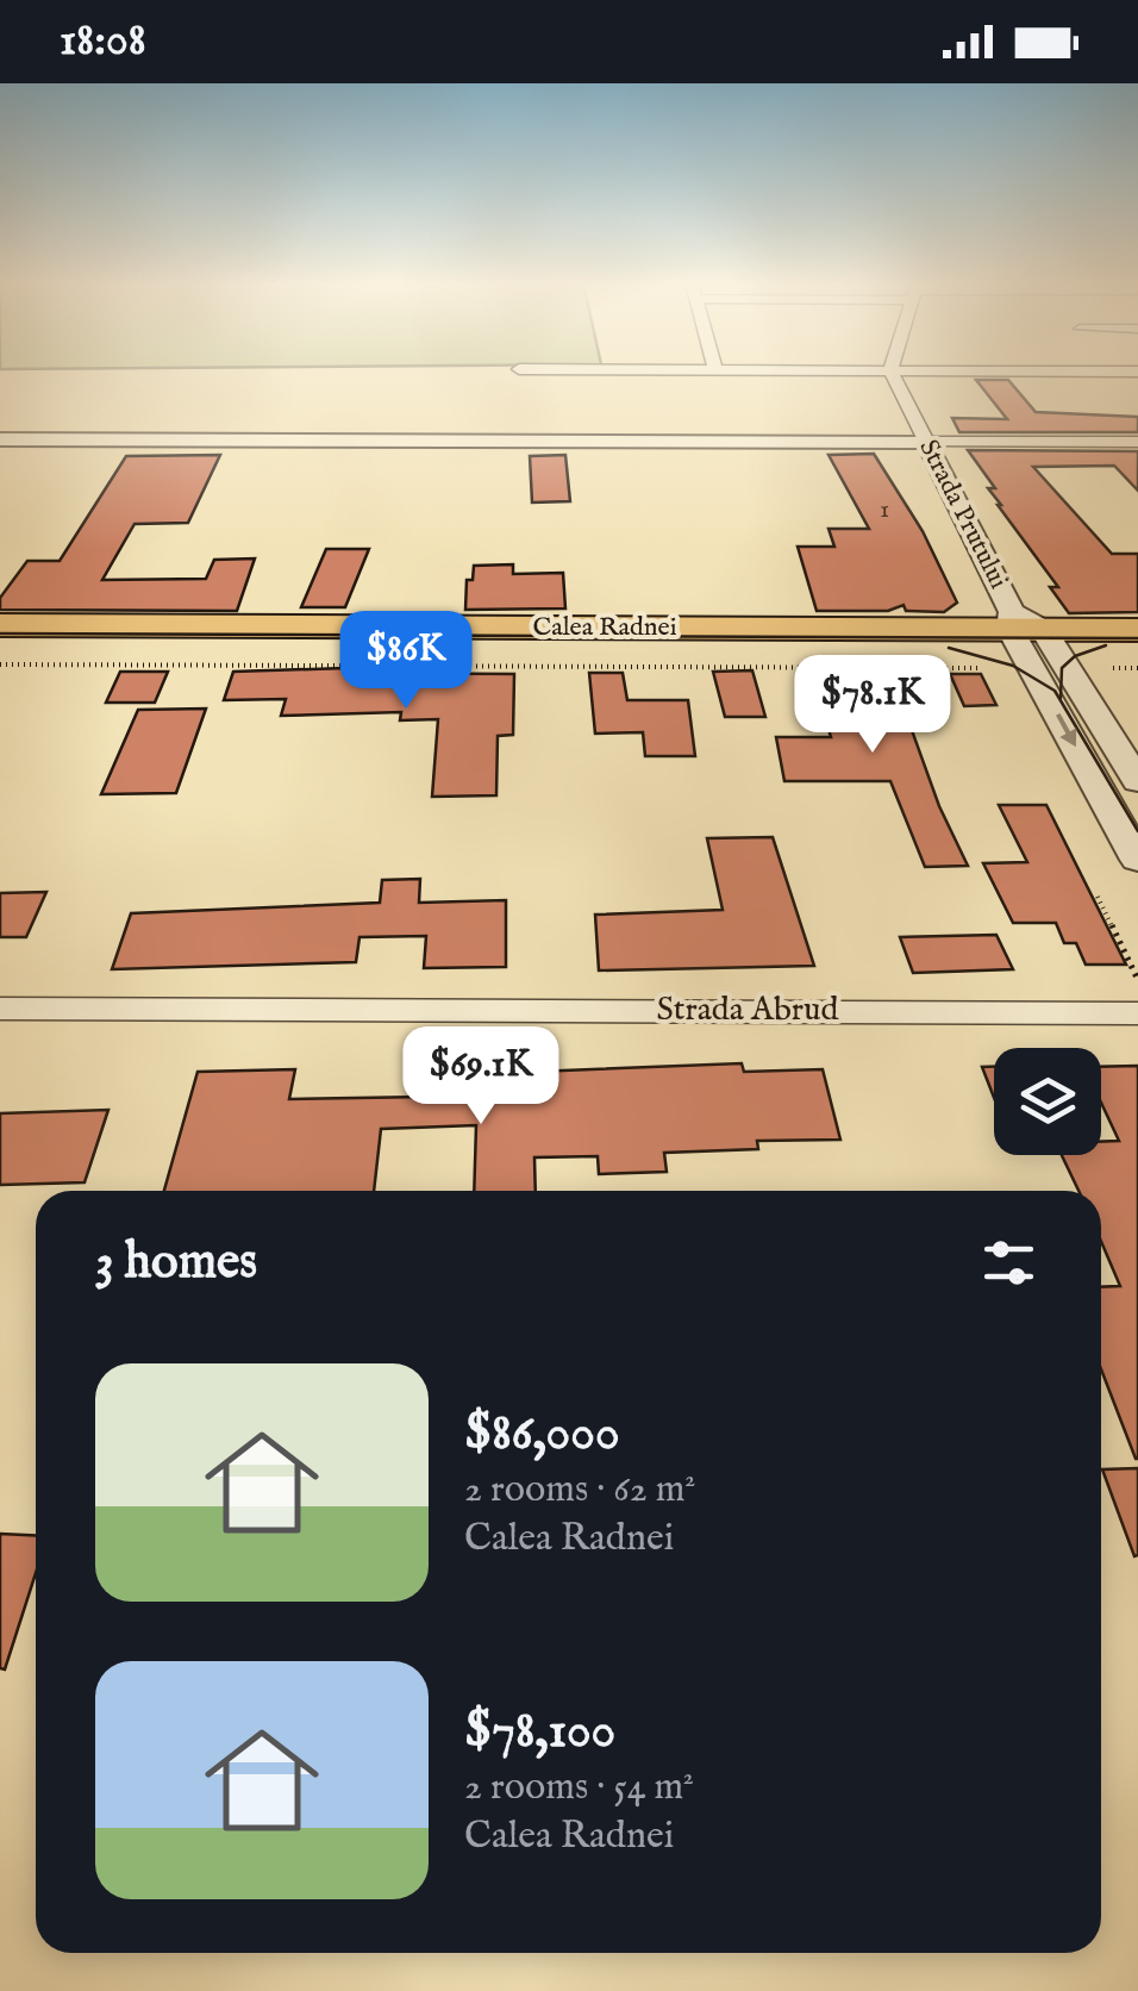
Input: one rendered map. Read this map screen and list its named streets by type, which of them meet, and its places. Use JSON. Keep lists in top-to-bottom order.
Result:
{
  "streets": {
    "main road": ["Calea Radnei"],
    "street": ["Strada Prutului", "Strada Abrud"]
  },
  "crossings": [
    ["Strada Prutului", "Calea Radnei"]
  ],
  "house_numbers": ["1"],
  "page": {
    "status": "18:08",
    "price": ["$86K", "$78.1K", "$69.1K"],
    "heading": "3 homes",
    "list": [
      {
        "name": "$86,000",
        "note": "2 rooms · 62 m² · Calea Radnei"
      },
      {
        "name": "$78,100",
        "note": "2 rooms · 54 m² · Calea Radnei"
      }
    ]
  }
}
